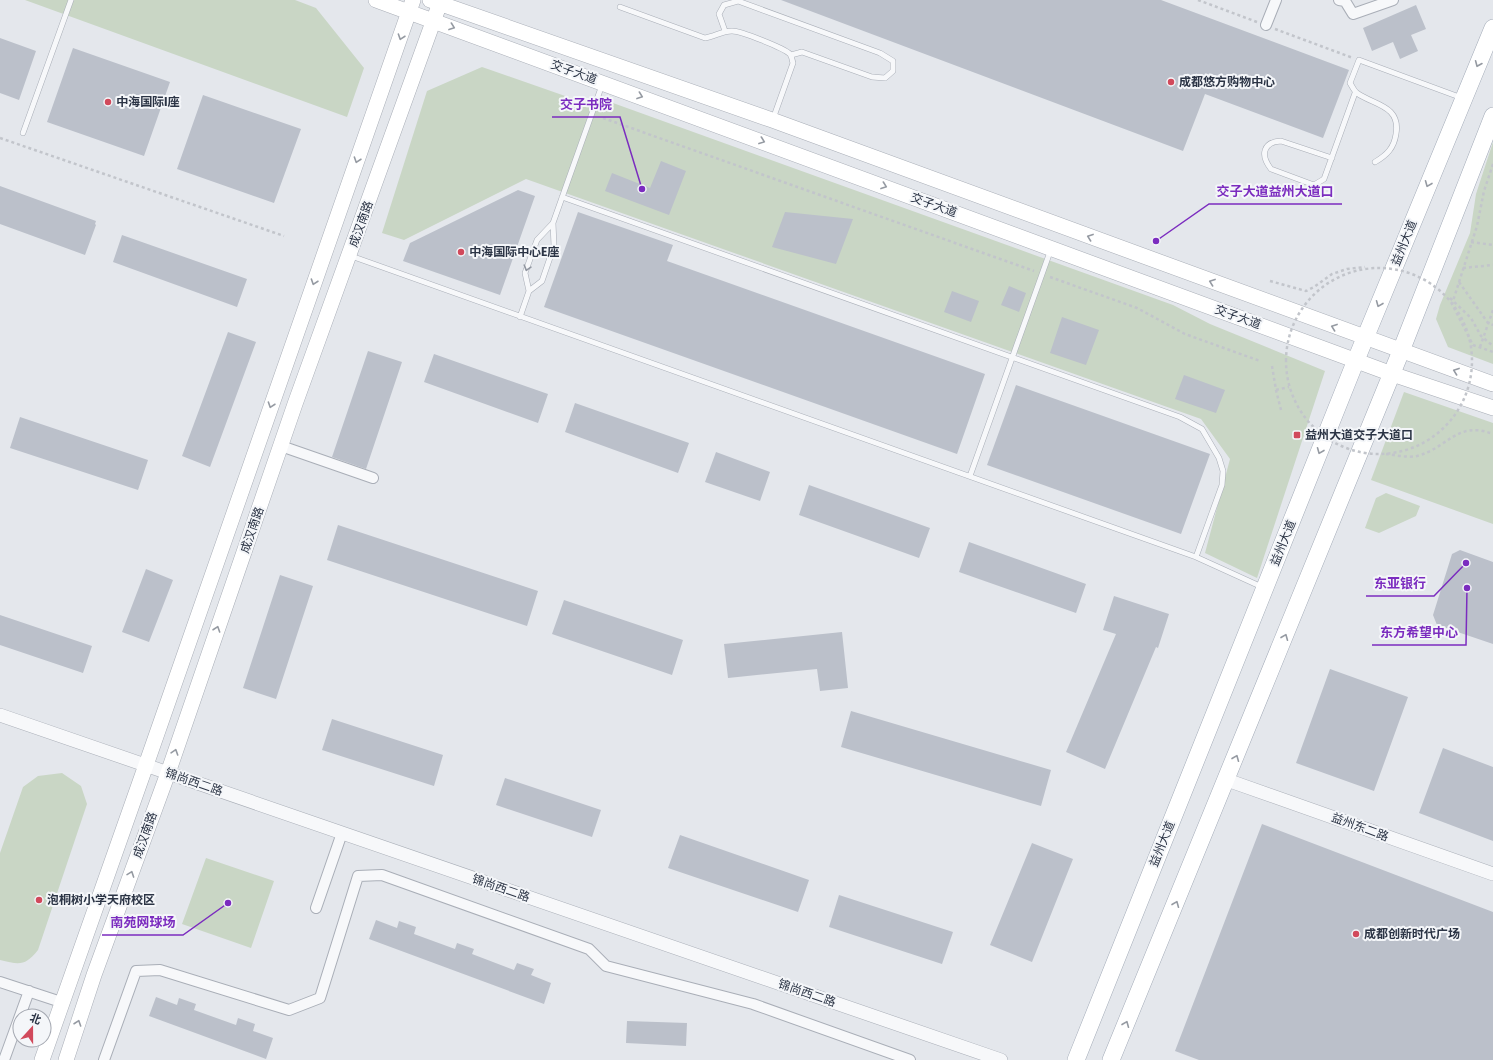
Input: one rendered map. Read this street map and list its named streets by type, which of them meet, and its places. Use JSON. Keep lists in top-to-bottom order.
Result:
{
  "streets": {
    "main road": ["交子大道", "成汉南路", "益州大道"],
    "street": ["锦尚西二路", "益州东二路"]
  },
  "crossings": [
    ["交子大道", "成汉南路"],
    ["交子大道", "益州大道"],
    ["成汉南路", "锦尚西二路"]
  ],
  "places": {
    "other": [
      "成都悠方购物中心",
      "中海国际I座",
      "交子书院",
      "交子大道益州大道口",
      "中海国际中心E座",
      "东亚银行",
      "东方希望中心",
      "泡桐树小学天府校区",
      "南苑网球场",
      "成都创新时代广场"
    ],
    "transit": ["益州大道交子大道口"]
  },
  "north": "top"
}
